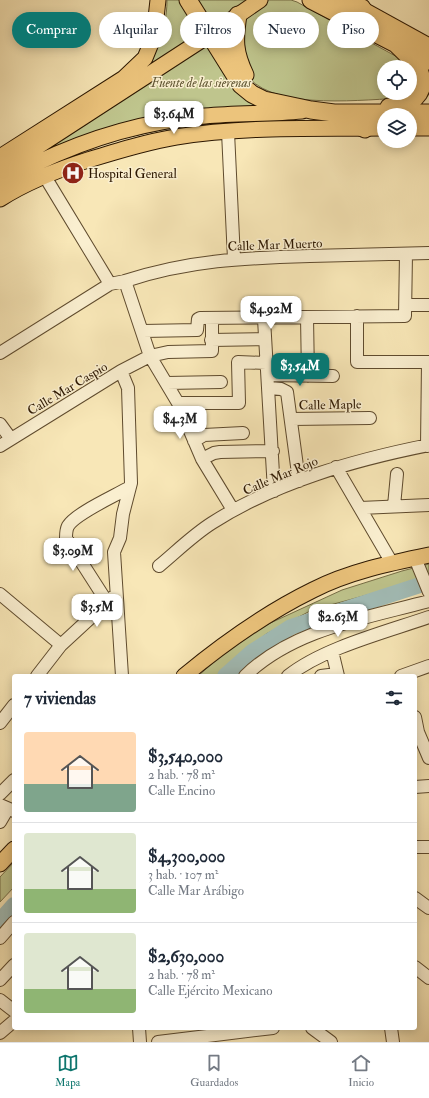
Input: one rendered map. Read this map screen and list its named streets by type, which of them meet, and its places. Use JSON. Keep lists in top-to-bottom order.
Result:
{
  "streets": {
    "street": [
      "Calle Mar Muerto",
      "Calle Mar Caspio",
      "Calle Maple",
      "Calle Mar Rojo"
    ]
  },
  "parks": ["Fuente de las sierenas"],
  "places": {
    "hospital": ["Hospital General"]
  },
  "page": {
    "chip": [
      "Comprar",
      "Alquilar",
      "Filtros",
      "Nuevo",
      "Piso"
    ],
    "price": [
      "$3.64M",
      "$4.92M",
      "$3.54M",
      "$4.3M",
      "$3.09M",
      "$3.5M",
      "$2.63M"
    ],
    "heading": "7 viviendas",
    "list": [
      {
        "name": "$3,540,000",
        "note": "2 hab. · 78 m² · Calle Encino"
      },
      {
        "name": "$4,300,000",
        "note": "3 hab. · 107 m² · Calle Mar Arábigo"
      },
      {
        "name": "$2,630,000",
        "note": "2 hab. · 78 m² · Calle Ejército Mexicano"
      }
    ],
    "tabs": ["Mapa", "Guardados", "Inicio"]
  }
}
